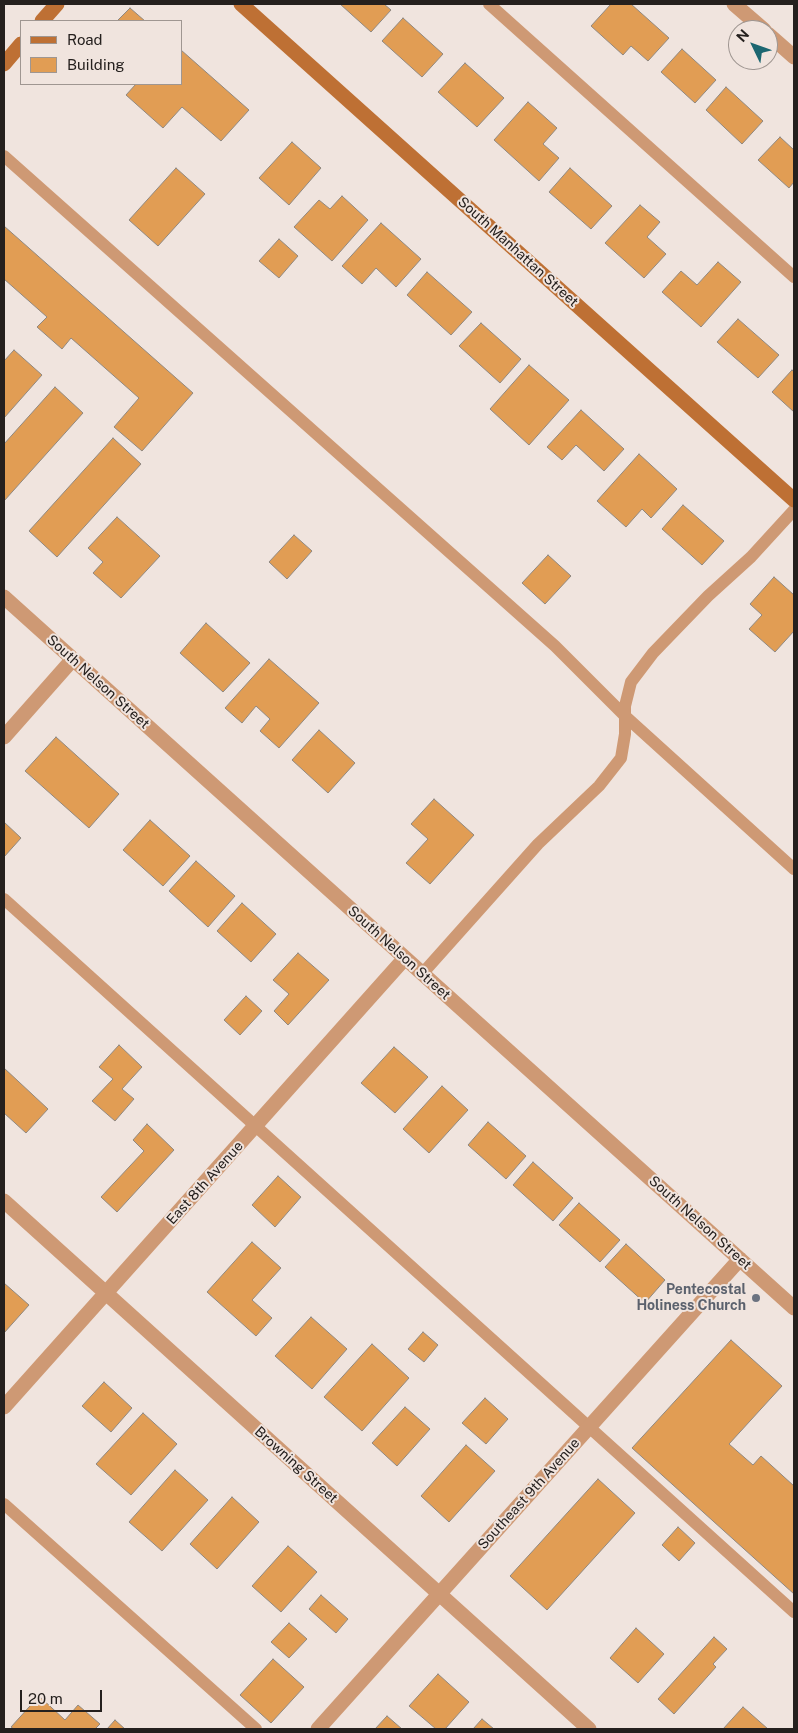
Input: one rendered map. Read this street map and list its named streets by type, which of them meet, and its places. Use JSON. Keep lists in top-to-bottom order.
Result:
{
  "streets": {
    "street": [
      "South Manhattan Street",
      "South Nelson Street",
      "East 8th Avenue",
      "Browning Street",
      "Southeast 9th Avenue"
    ]
  },
  "crossings": [
    ["South Nelson Street", "East 8th Avenue"],
    ["South Nelson Street", "Southeast 9th Avenue"],
    ["East 8th Avenue", "Browning Street"],
    ["Browning Street", "Southeast 9th Avenue"]
  ],
  "places": ["Pentecostal Holiness Church"],
  "legend": ["Road", "Building"],
  "scale_bar": "20 m",
  "north": "top left"
}
